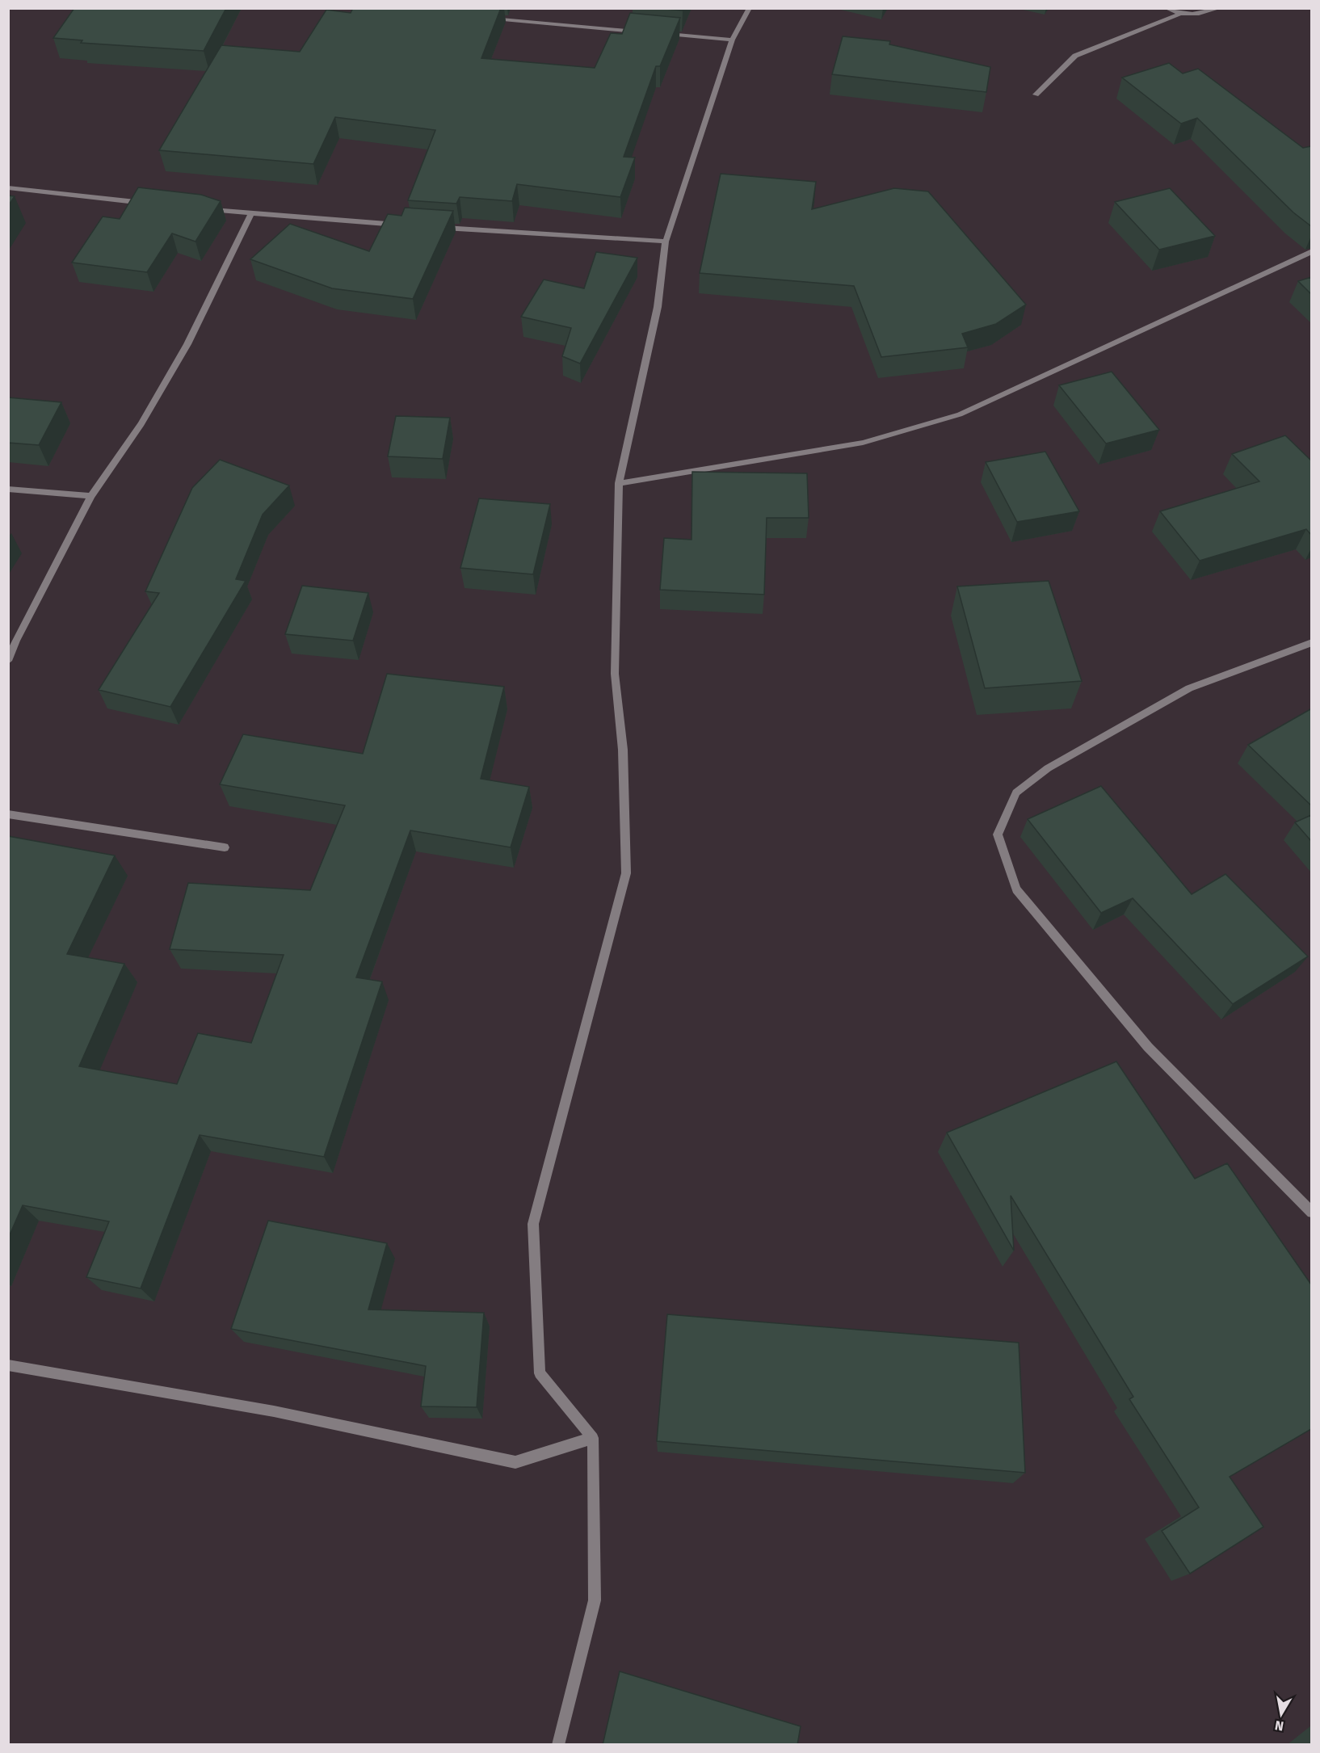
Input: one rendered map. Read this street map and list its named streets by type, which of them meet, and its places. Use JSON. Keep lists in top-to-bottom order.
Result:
{
  "north": "bottom"
}
